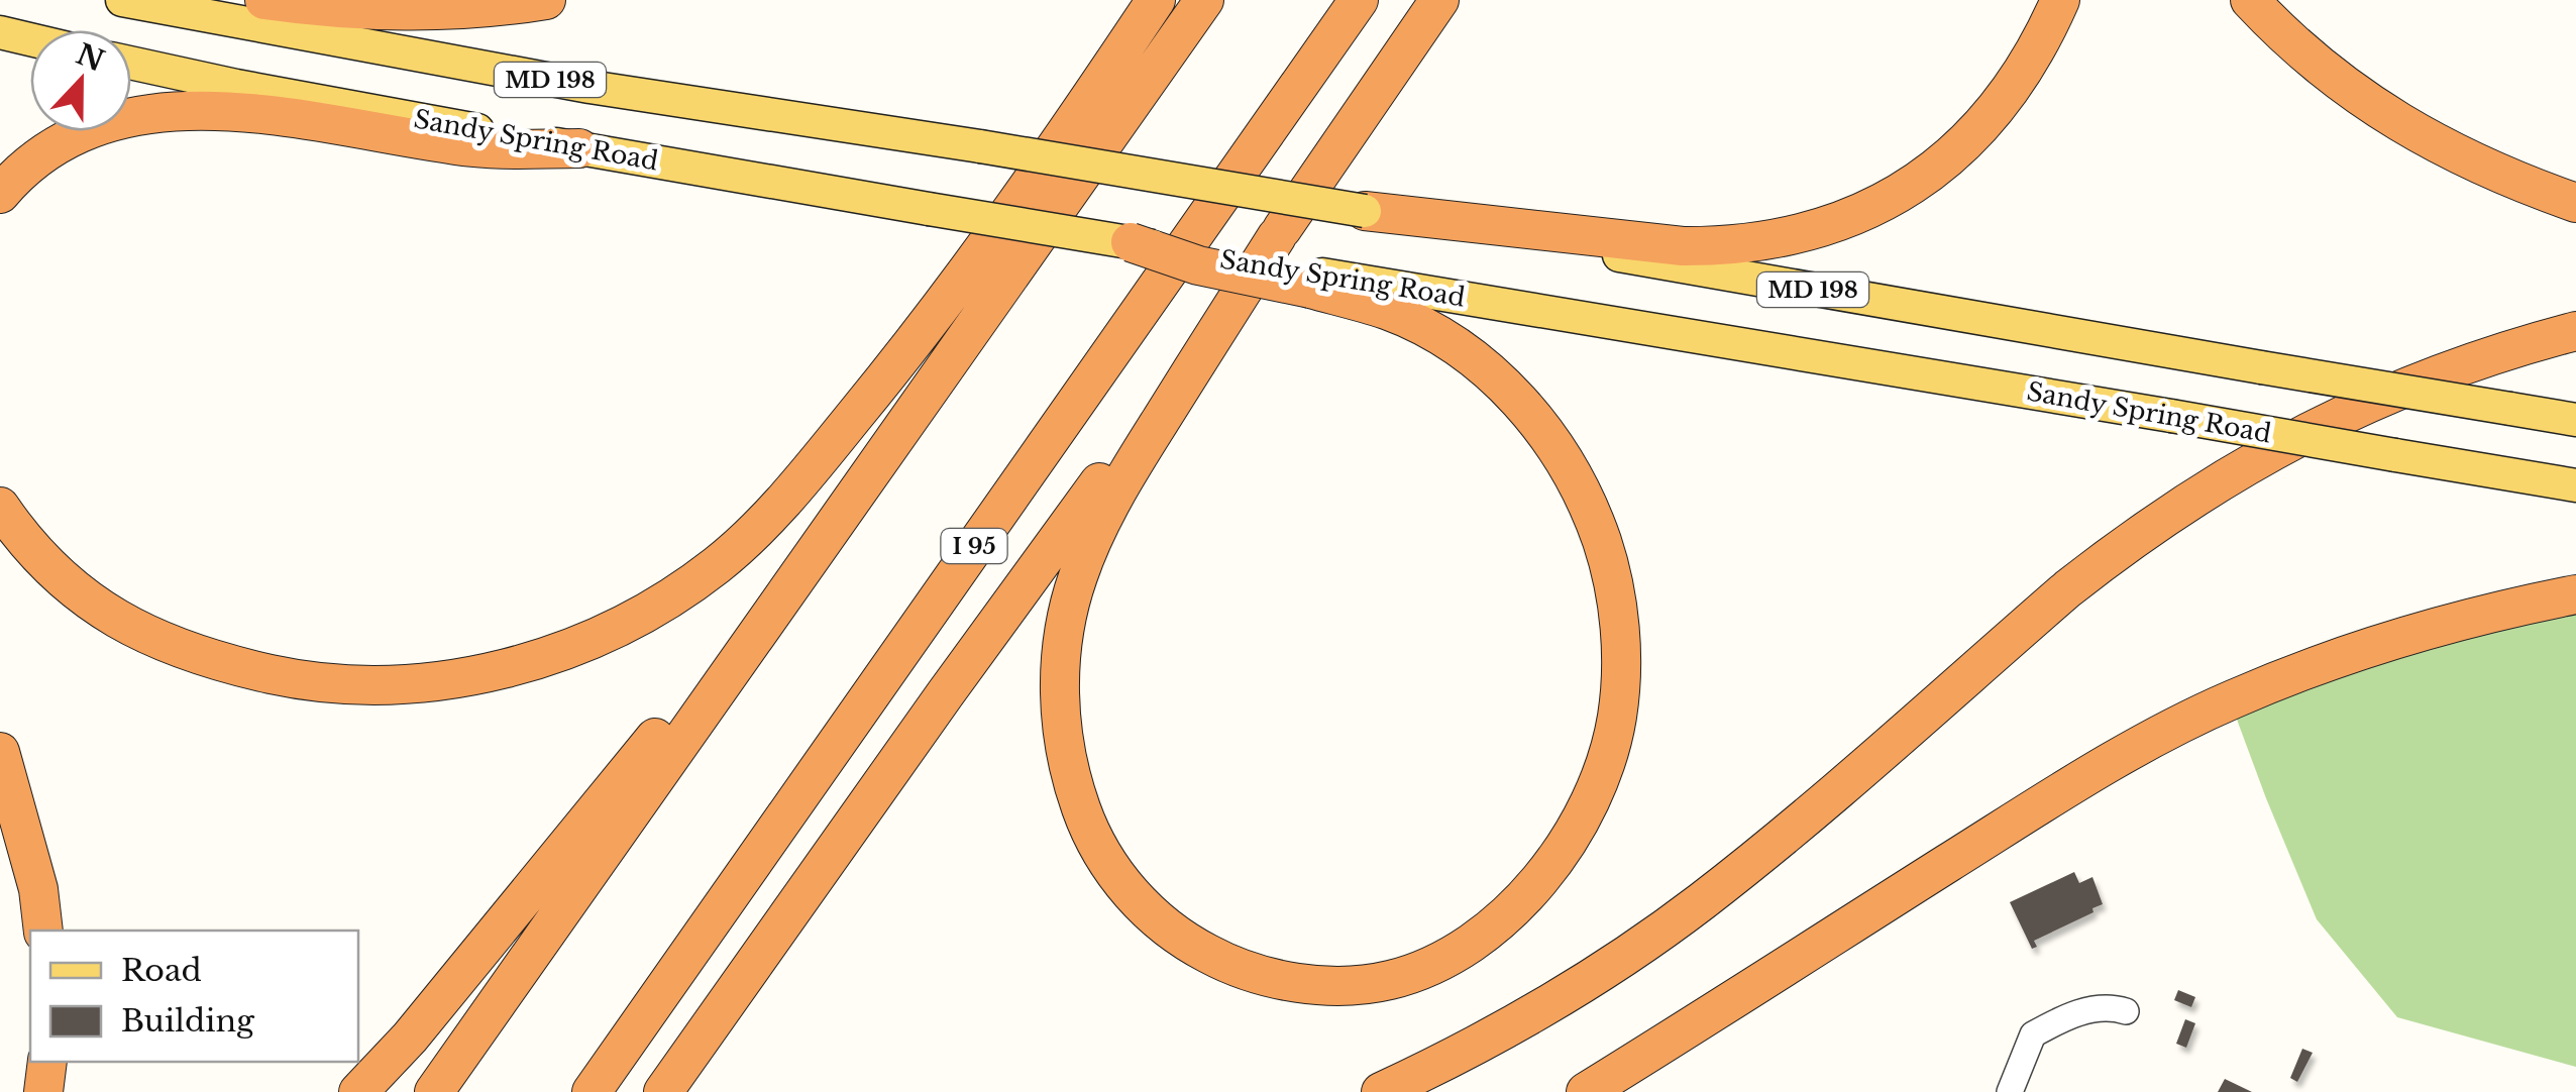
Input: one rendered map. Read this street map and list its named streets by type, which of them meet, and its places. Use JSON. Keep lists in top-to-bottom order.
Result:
{
  "streets": {
    "highway": ["I 95"],
    "main road": ["MD 198", "Sandy Spring Road"]
  },
  "legend": ["Road", "Building"],
  "north": "top"
}
